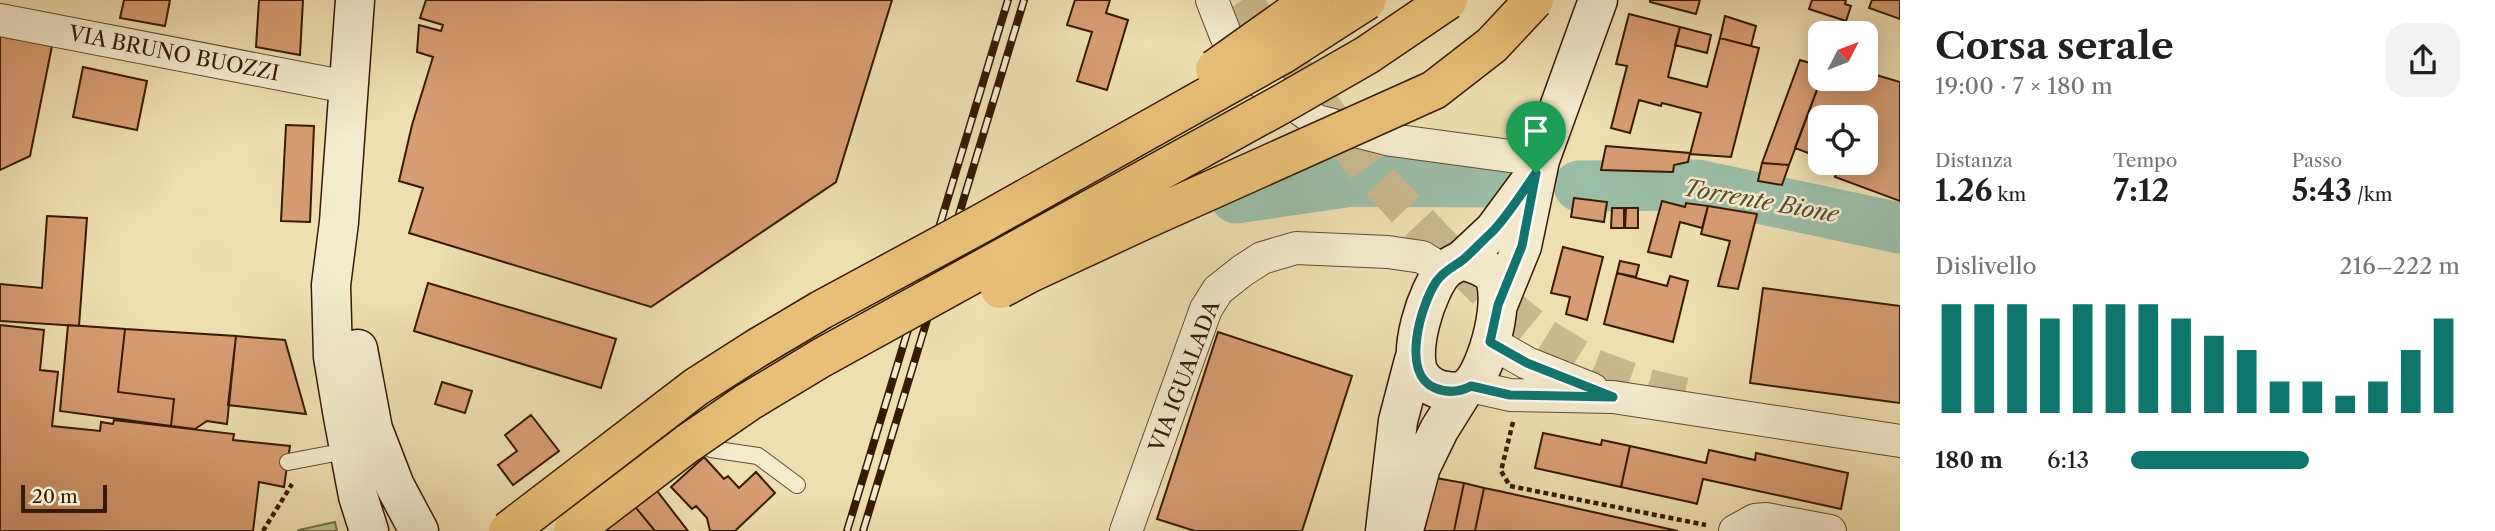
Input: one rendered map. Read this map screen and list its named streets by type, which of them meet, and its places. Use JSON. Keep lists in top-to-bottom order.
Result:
{
  "streets": {
    "street": ["VIA BRUNO BUOZZI", "VIA IGUALADA"]
  },
  "water": ["Torrente Bione"],
  "scale_bar": "20 m",
  "north": "top right",
  "page": {
    "heading": ["Corsa serale", "19:00 · 7 × 180 m"],
    "stats": [
      ["Distanza", "1.26 km"],
      ["Tempo", "7:12"],
      ["Passo", "5:43 /km"]
    ],
    "chart": ["Dislivello", "216–222 m"],
    "list": [
      {
        "name": "180 m",
        "note": "6:13"
      }
    ],
    "scale": "20 m"
  }
}
